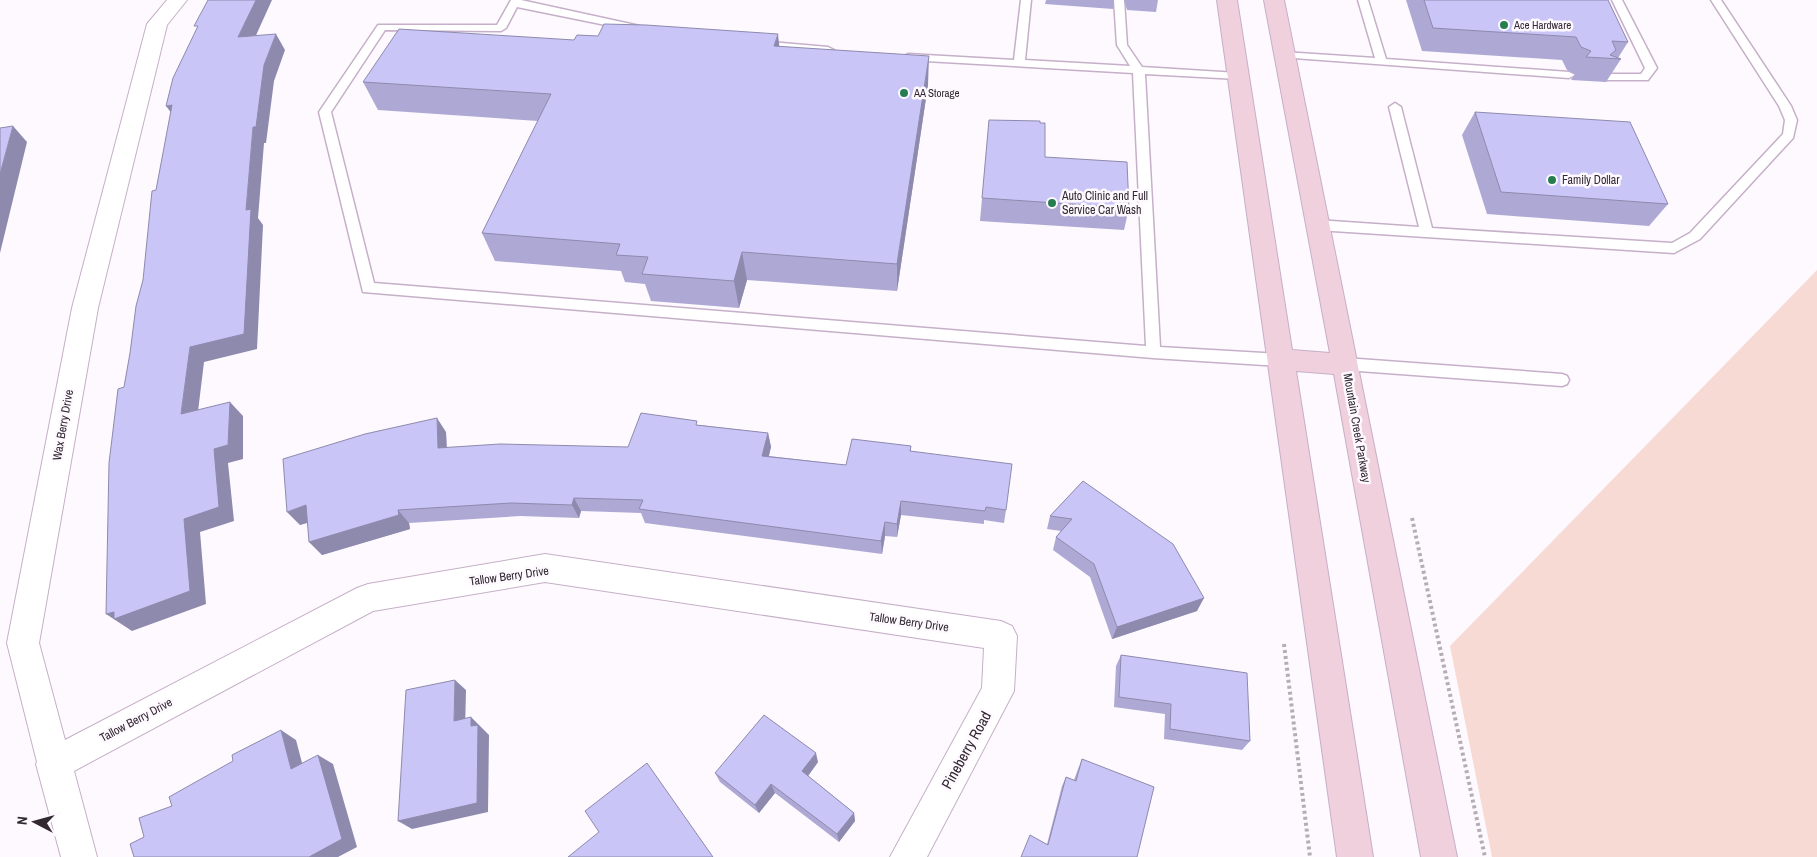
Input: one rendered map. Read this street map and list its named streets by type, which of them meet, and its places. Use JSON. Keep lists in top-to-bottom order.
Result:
{
  "streets": {
    "main road": ["Mountain Creek Parkway"],
    "street": ["Wax Berry Drive", "Tallow Berry Drive", "Pineberry Road"]
  },
  "crossings": [
    ["Wax Berry Drive", "Tallow Berry Drive"],
    ["Tallow Berry Drive", "Pineberry Road"]
  ],
  "places": [
    "Ace Hardware",
    "AA Storage",
    "Family Dollar",
    "Auto Clinic and Full Service Car Wash"
  ],
  "north": "left"
}
